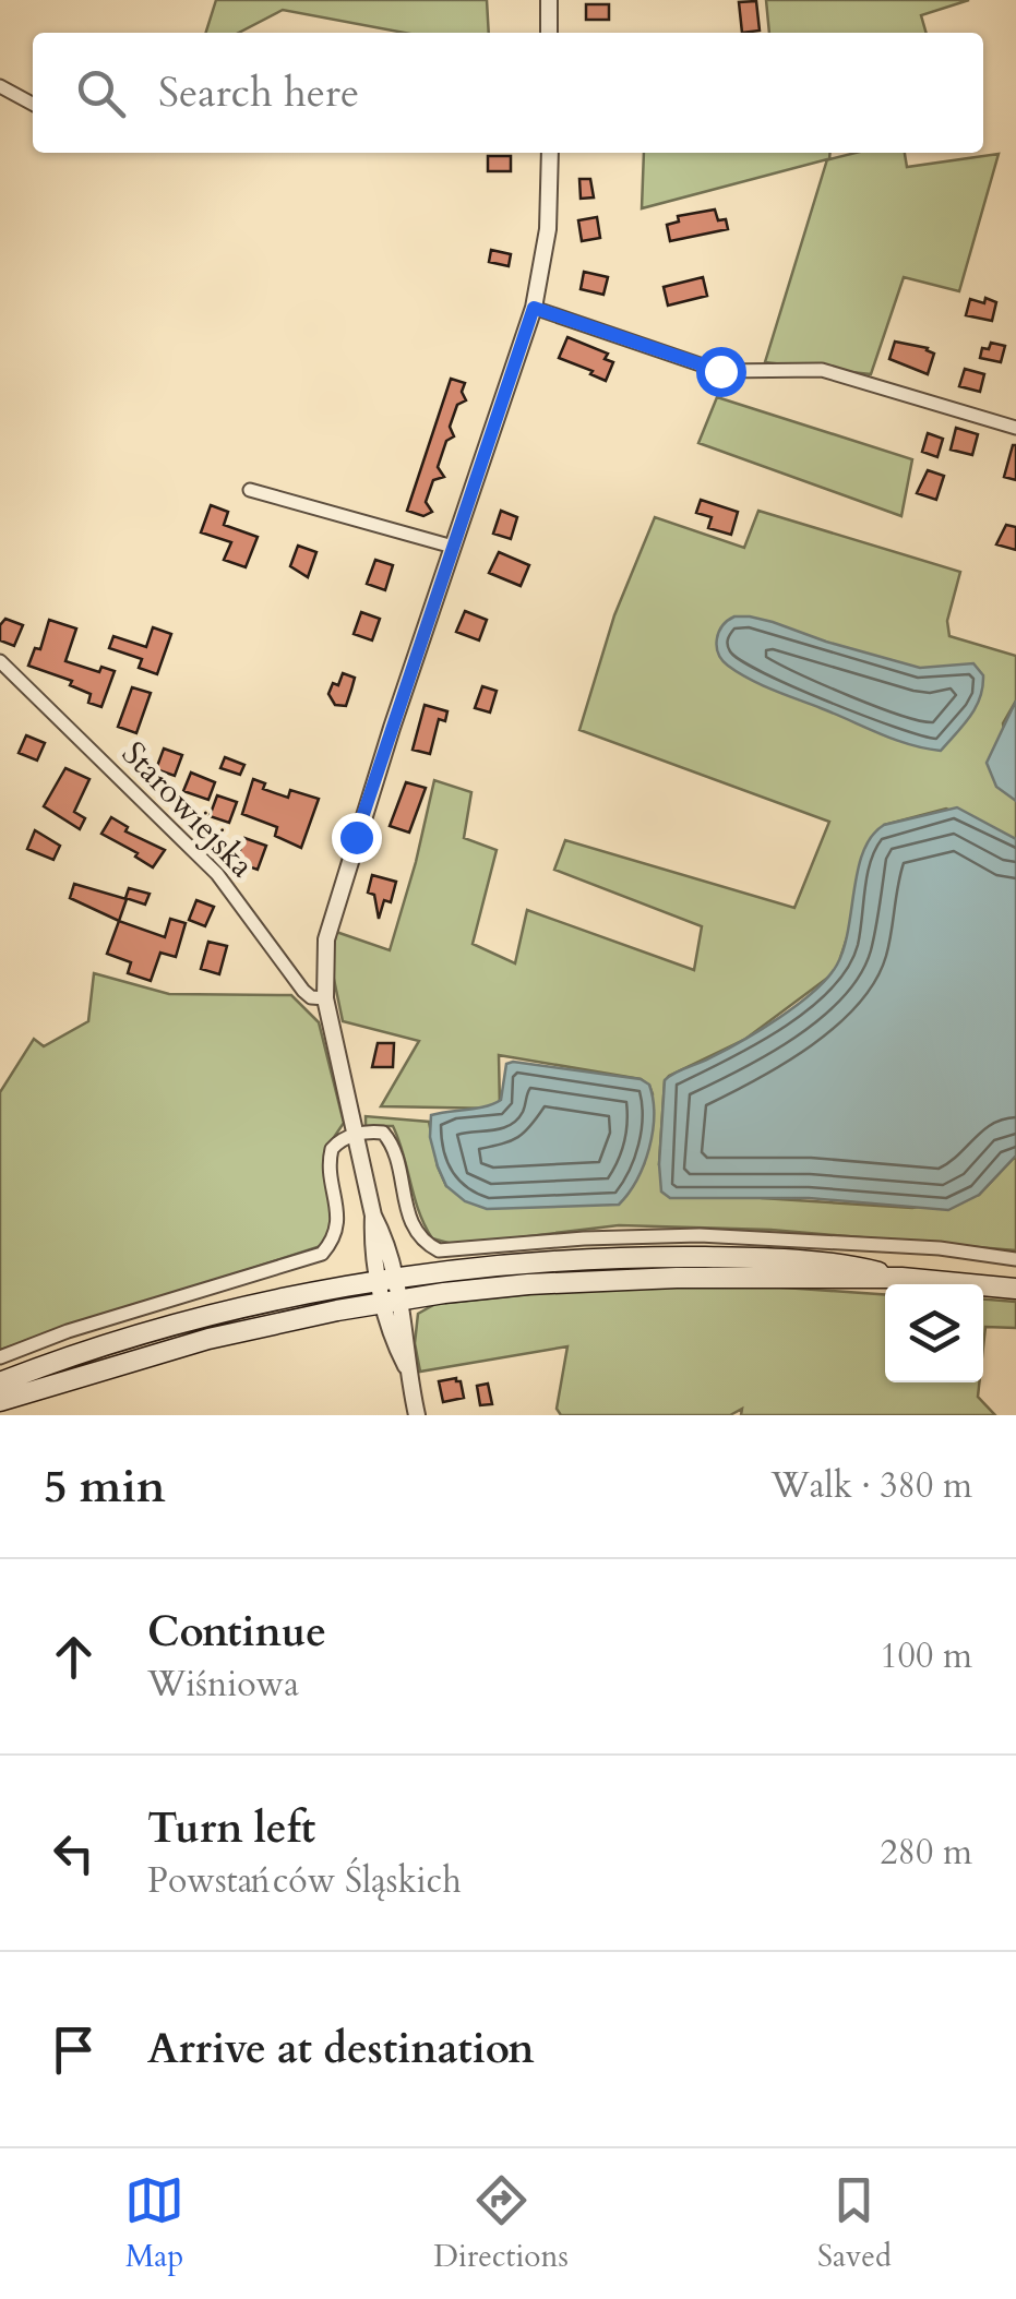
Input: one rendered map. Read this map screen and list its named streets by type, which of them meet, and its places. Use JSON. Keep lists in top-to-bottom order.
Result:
{
  "streets": {
    "street": ["Starowiejska"]
  },
  "page": {
    "search": "Search here",
    "heading": ["5 min", "Walk · 380 m"],
    "list": [
      ["Continue", "Wiśniowa", "100 m"],
      ["Turn left", "Powstańców Śląskich", "280 m"],
      "Arrive at destination"
    ],
    "nav": ["Map", "Directions", "Saved"]
  }
}
